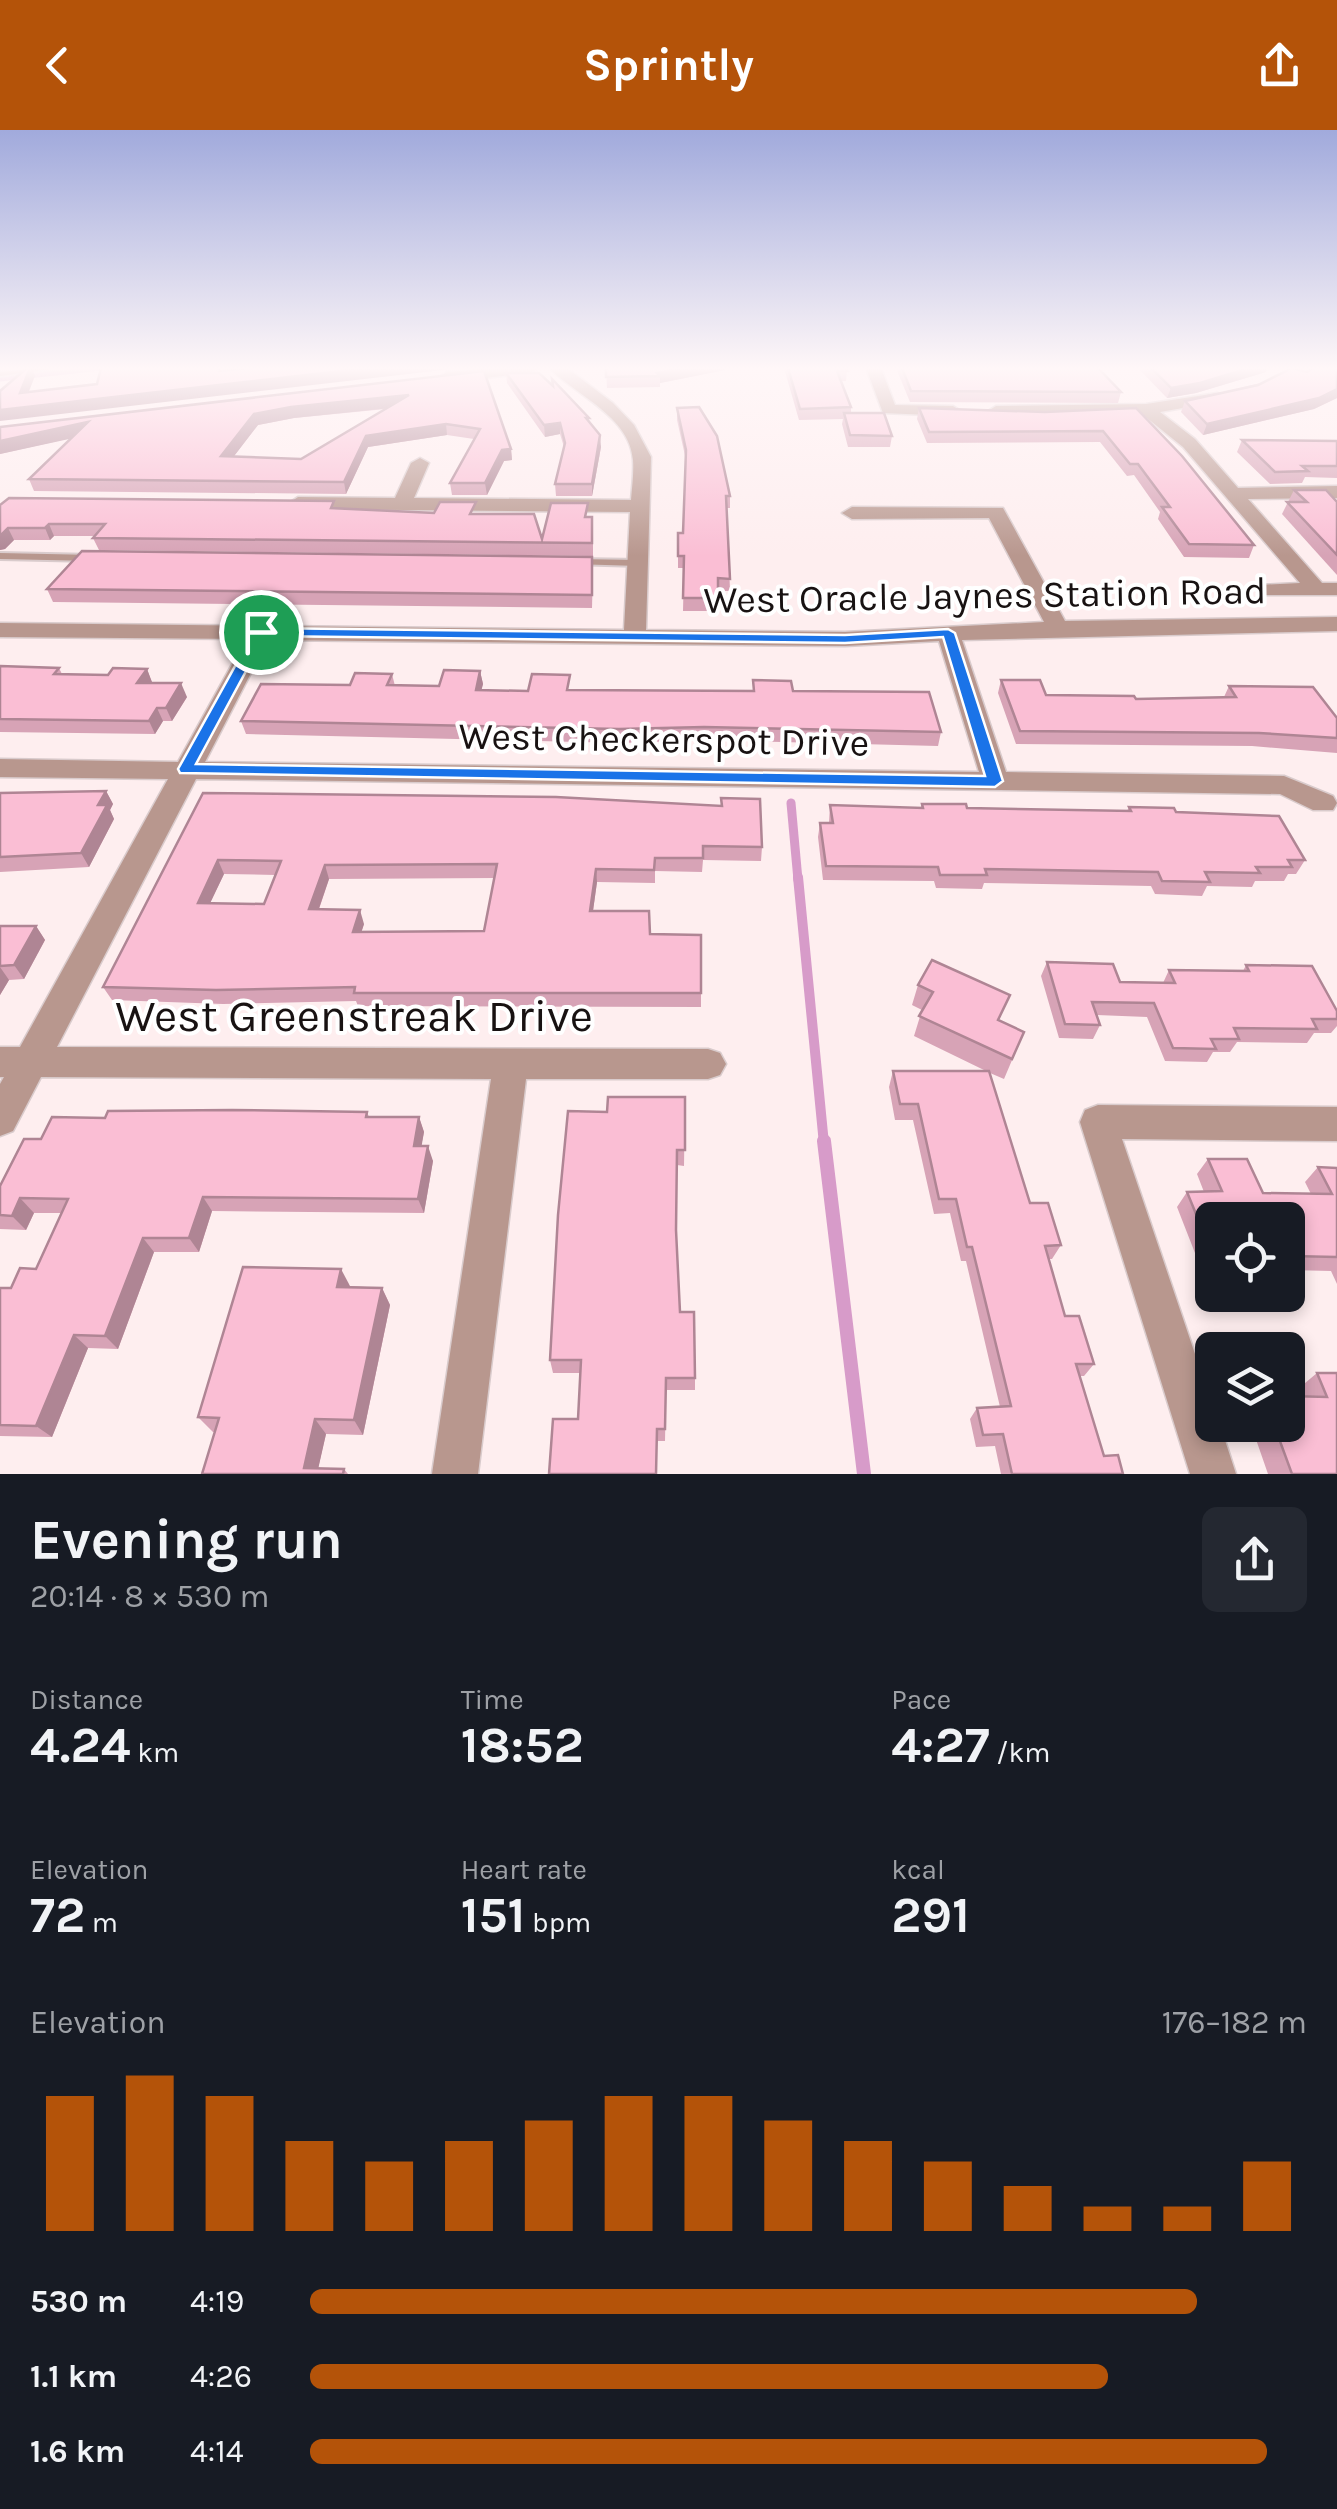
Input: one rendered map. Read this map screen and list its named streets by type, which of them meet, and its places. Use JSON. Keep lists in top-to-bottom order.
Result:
{
  "streets": {
    "street": ["West Oracle Jaynes Station Road", "West Checkerspot Drive", "West Greenstreak Drive"]
  },
  "page": {
    "header": "Sprintly",
    "heading": ["Evening run", "20:14 · 8 × 530 m"],
    "stats": [
      ["Distance", "4.24 km"],
      ["Time", "18:52"],
      ["Pace", "4:27 /km"],
      ["Elevation", "72 m"],
      ["Heart rate", "151 bpm"],
      ["kcal", "291"]
    ],
    "chart": ["Elevation", "176–182 m"],
    "list": [
      {
        "name": "530 m",
        "note": "4:19"
      },
      {
        "name": "1.1 km",
        "note": "4:26"
      },
      {
        "name": "1.6 km",
        "note": "4:14"
      }
    ]
  }
}
